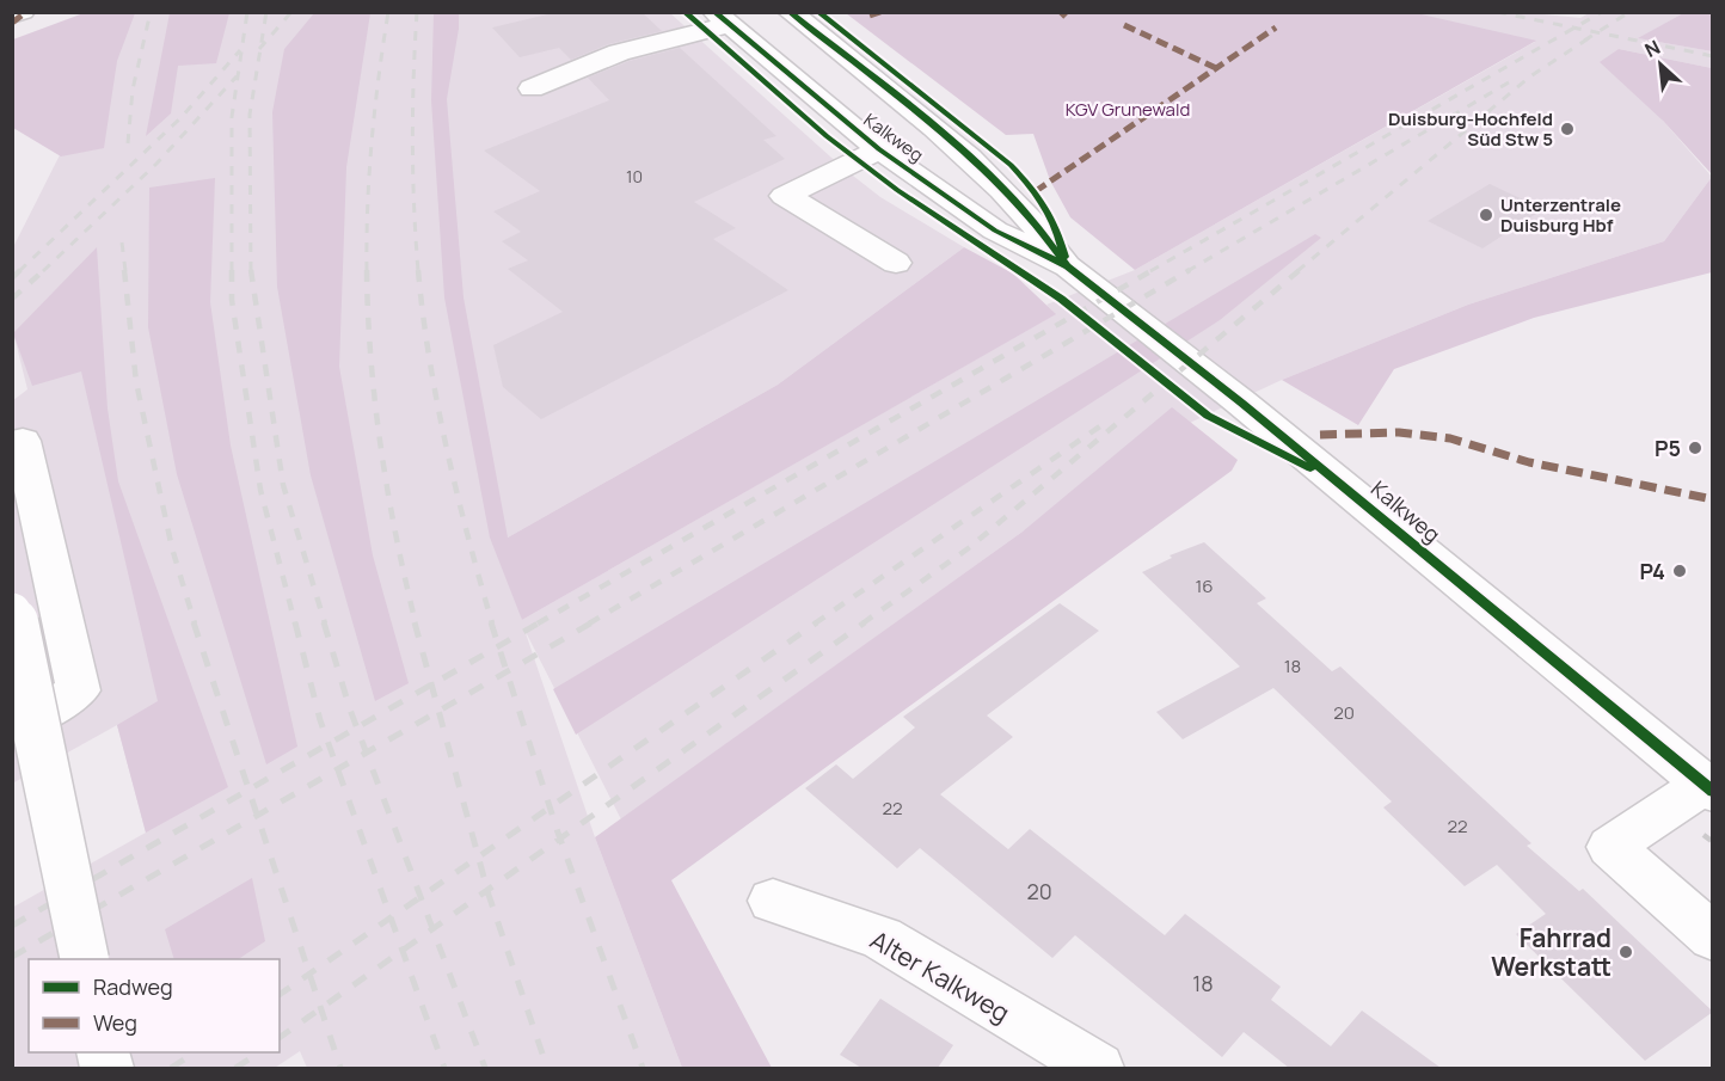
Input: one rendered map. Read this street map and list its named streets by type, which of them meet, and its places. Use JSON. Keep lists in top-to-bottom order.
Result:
{
  "streets": {
    "main road": ["Kalkweg", "Alter Kalkweg"]
  },
  "parks": ["KGV Grunewald"],
  "places": [
    "Duisburg-Hochfeld Süd Stw 5",
    "Unterzentrale Duisburg Hbf",
    "P5",
    "P4",
    "Fahrrad Werkstatt"
  ],
  "house_numbers": [
    "10",
    "16",
    "18",
    "20",
    "22",
    "22",
    "20",
    "18"
  ],
  "legend": ["Radweg", "Weg"],
  "north": "top left"
}
